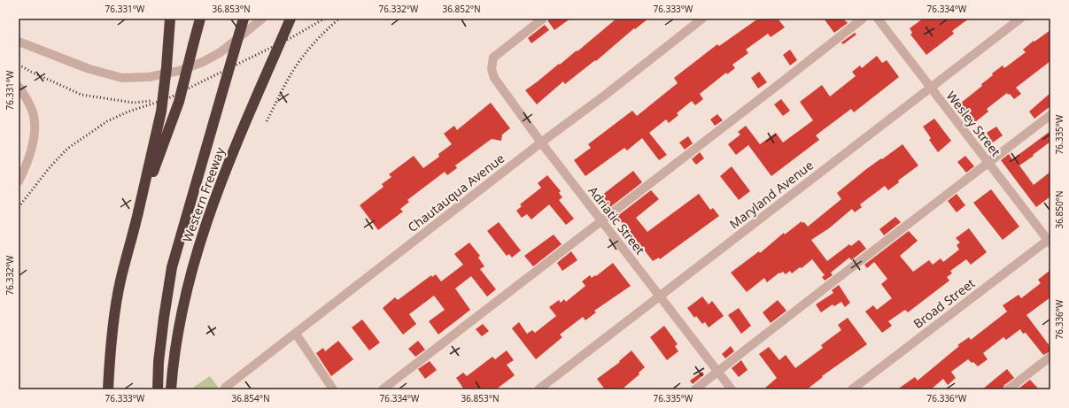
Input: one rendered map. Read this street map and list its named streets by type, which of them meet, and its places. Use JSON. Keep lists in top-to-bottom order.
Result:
{
  "streets": {
    "highway": ["Western Freeway"],
    "street": [
      "Wesley Street",
      "Chautauqua Avenue",
      "Maryland Avenue",
      "Adriatic Street",
      "Broad Street"
    ]
  },
  "crossings": [
    ["Wesley Street", "Maryland Avenue"],
    ["Wesley Street", "Broad Street"],
    ["Chautauqua Avenue", "Adriatic Street"],
    ["Maryland Avenue", "Adriatic Street"]
  ],
  "coordinates": [
    "76.331°W",
    "36.853°N",
    "76.332°W",
    "36.852°N",
    "76.333°W",
    "76.334°W",
    "76.335°W",
    "36.850°N",
    "76.336°W",
    "36.854°N"
  ]
}
